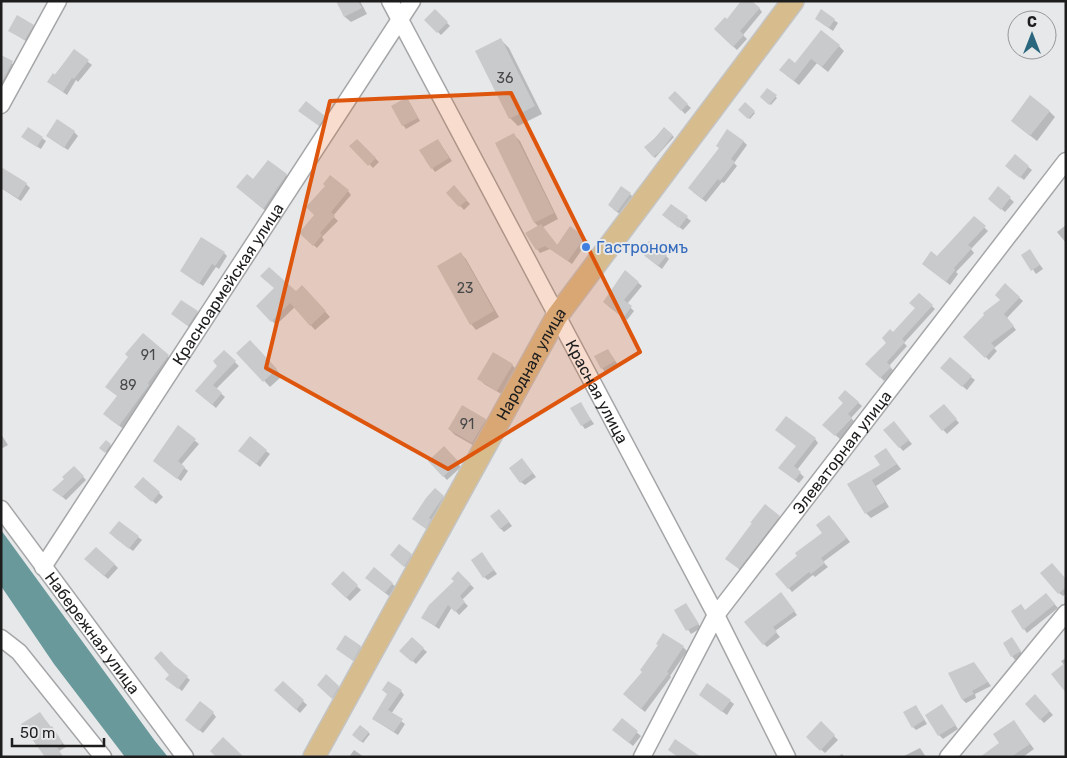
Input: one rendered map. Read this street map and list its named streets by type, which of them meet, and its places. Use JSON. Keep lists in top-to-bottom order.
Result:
{
  "streets": {
    "main road": ["Народная улица"],
    "street": [
      "Красноармейская улица",
      "Красная улица",
      "Элеваторная улица",
      "Набережная улица"
    ]
  },
  "crossings": [
    ["Красноармейская улица", "Красная улица"],
    ["Красноармейская улица", "Набережная улица"],
    ["Народная улица", "Красная улица"],
    ["Красная улица", "Элеваторная улица"]
  ],
  "places": ["Гастрономъ"],
  "house_numbers": [
    "36",
    "23",
    "91",
    "89",
    "91"
  ],
  "scale_bar": "50 m",
  "north": "top"
}
